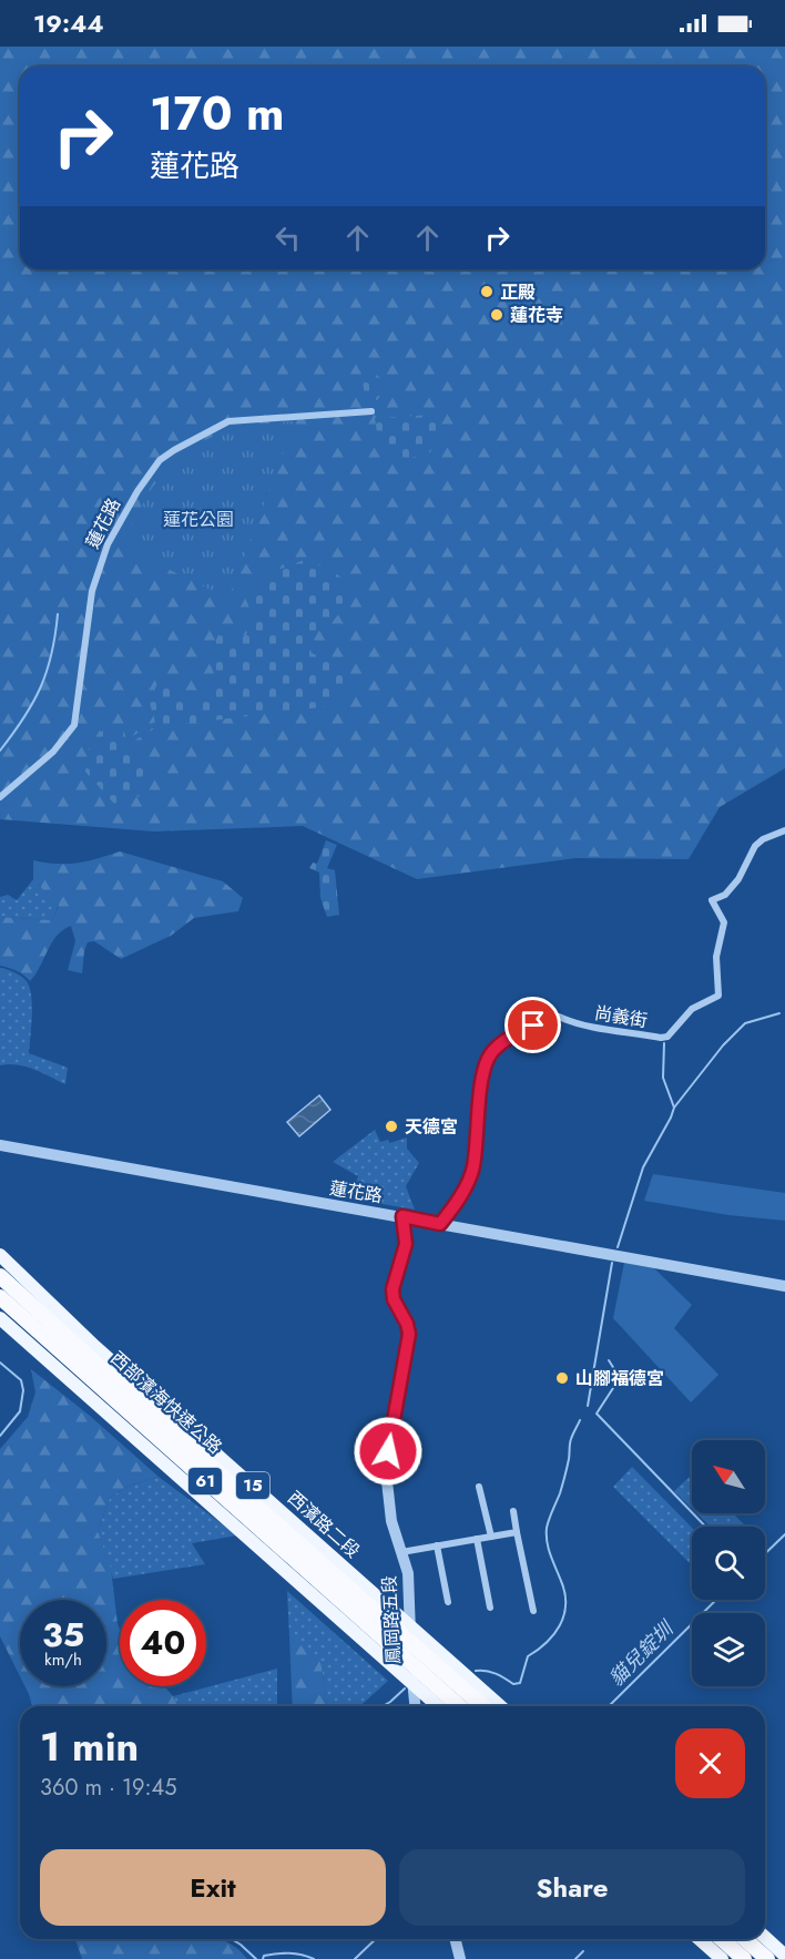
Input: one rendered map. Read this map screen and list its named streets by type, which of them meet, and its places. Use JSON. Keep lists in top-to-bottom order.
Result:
{
  "streets": {
    "highway": ["西部濱海快速公路", "61"],
    "main road": ["15", "西濱路二段"],
    "street": ["蓮花路", "尚義街", "鳳岡路五段"]
  },
  "crossings": [
    ["蓮花路", "尚義街"],
    ["蓮花路", "鳳岡路五段"],
    ["西部濱海快速公路", "鳳岡路五段"],
    ["15", "鳳岡路五段"],
    ["西濱路二段", "鳳岡路五段"]
  ],
  "water": ["貓兒錠圳"],
  "parks": ["蓮花公園"],
  "places": [
    "正殿",
    "蓮花寺",
    "天德宮",
    "山腳福德宮"
  ],
  "north": "top left",
  "page": {
    "status": "19:44",
    "turn": ["170 m", "蓮花路"],
    "speed": "35 km/h",
    "limit": "40",
    "heading": ["1 min", "360 m · 19:45"],
    "buttons": ["Exit", "Share"]
  }
}
